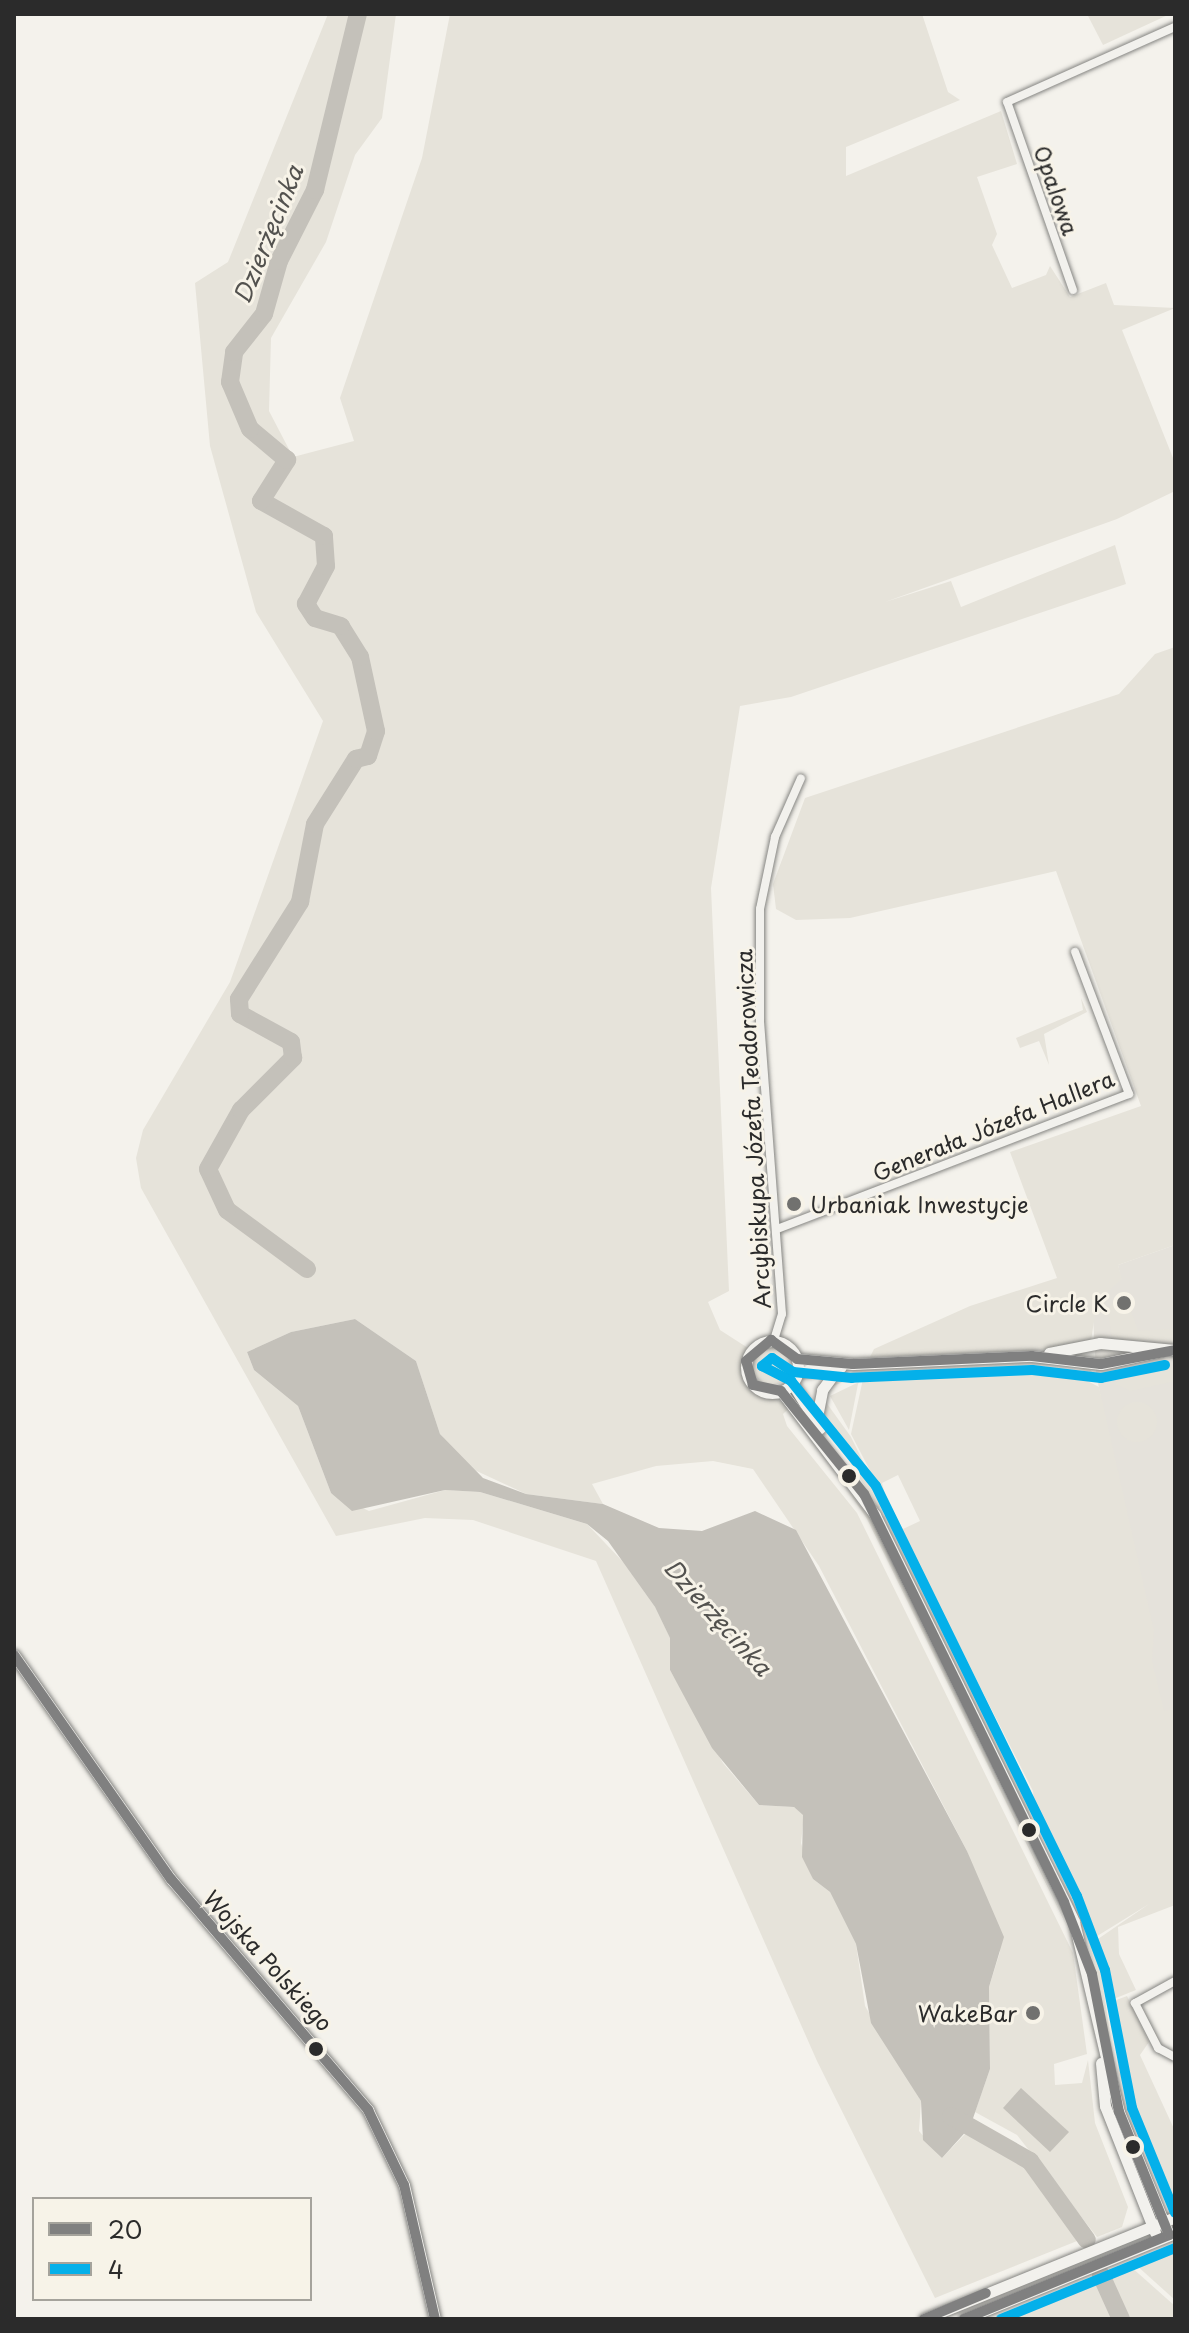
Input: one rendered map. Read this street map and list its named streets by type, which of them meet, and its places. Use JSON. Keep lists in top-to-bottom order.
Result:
{
  "streets": {
    "street": [
      "Opalowa",
      "Generała Józefa Hallera",
      "Arcybiskupa Józefa Teodorowicza",
      "Wojska Polskiego"
    ]
  },
  "crossings": [
    ["Generała Józefa Hallera", "Arcybiskupa Józefa Teodorowicza"]
  ],
  "water": ["Dzierżęcinka"],
  "places": ["Urbaniak Inwestycje", "Circle K", "WakeBar"],
  "lines": ["transit line 20", "transit line 4"],
  "legend": ["20", "4"]
}
